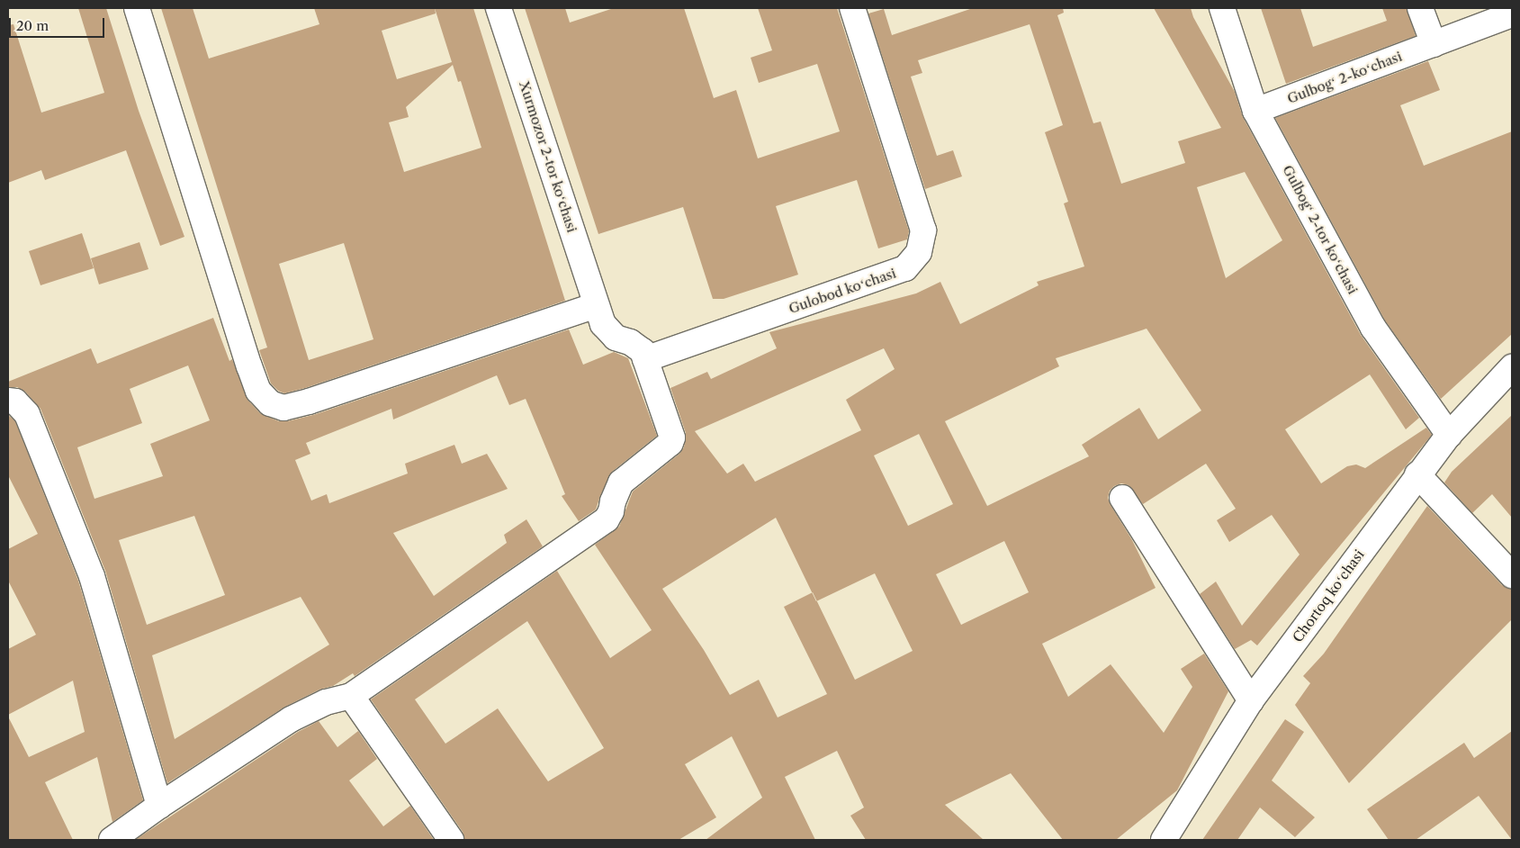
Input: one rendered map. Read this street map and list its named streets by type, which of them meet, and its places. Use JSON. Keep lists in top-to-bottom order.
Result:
{
  "streets": {
    "street": [
      "Gulbogʻ 2-koʻchasi",
      "Xurmozor 2-tor koʻchasi",
      "Gulbogʻ 2-tor koʻchasi",
      "Gulobod koʻchasi",
      "Chortoq koʻchasi"
    ]
  },
  "crossings": [
    ["Gulbogʻ 2-koʻchasi", "Gulbogʻ 2-tor koʻchasi"],
    ["Xurmozor 2-tor koʻchasi", "Gulobod koʻchasi"],
    ["Gulbogʻ 2-tor koʻchasi", "Chortoq koʻchasi"]
  ],
  "scale_bar": "20 m"
}
